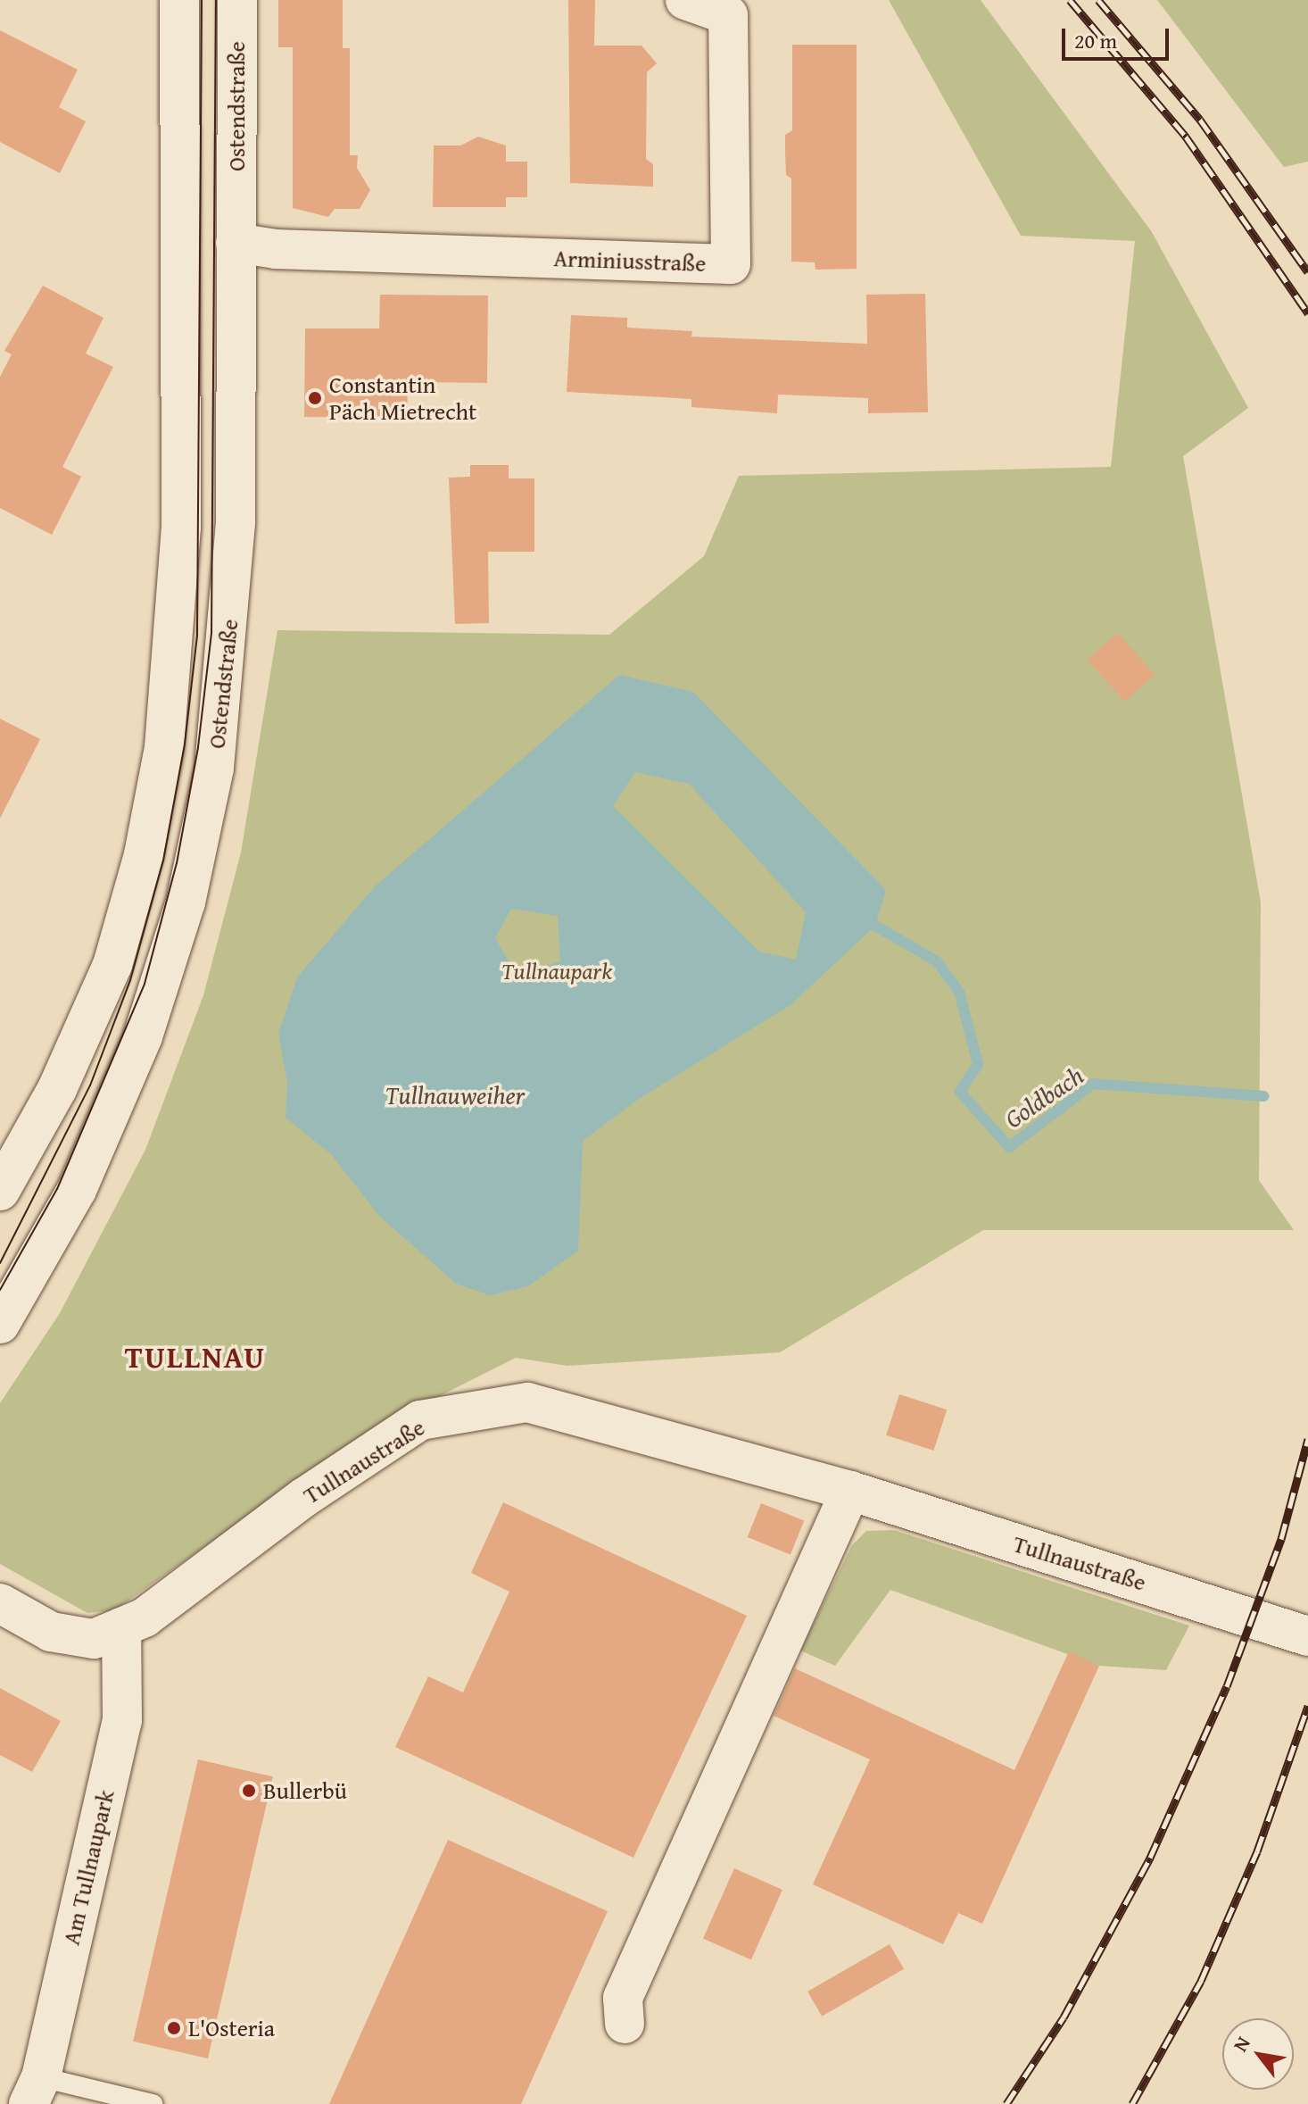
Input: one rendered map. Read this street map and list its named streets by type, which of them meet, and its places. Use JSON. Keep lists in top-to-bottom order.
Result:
{
  "streets": {
    "street": [
      "Ostendstraße",
      "Arminiusstraße",
      "Tullnaustraße",
      "Am Tullnaupark"
    ]
  },
  "crossings": [
    ["Ostendstraße", "Arminiusstraße"],
    ["Tullnaustraße", "Am Tullnaupark"]
  ],
  "districts": ["TULLNAU"],
  "water": ["Tullnauweiher", "Goldbach"],
  "parks": ["Tullnaupark"],
  "places": ["Constantin Päch Mietrecht", "Bullerbü", "L'Osteria"],
  "scale_bar": "20 m",
  "north": "top left"
}
